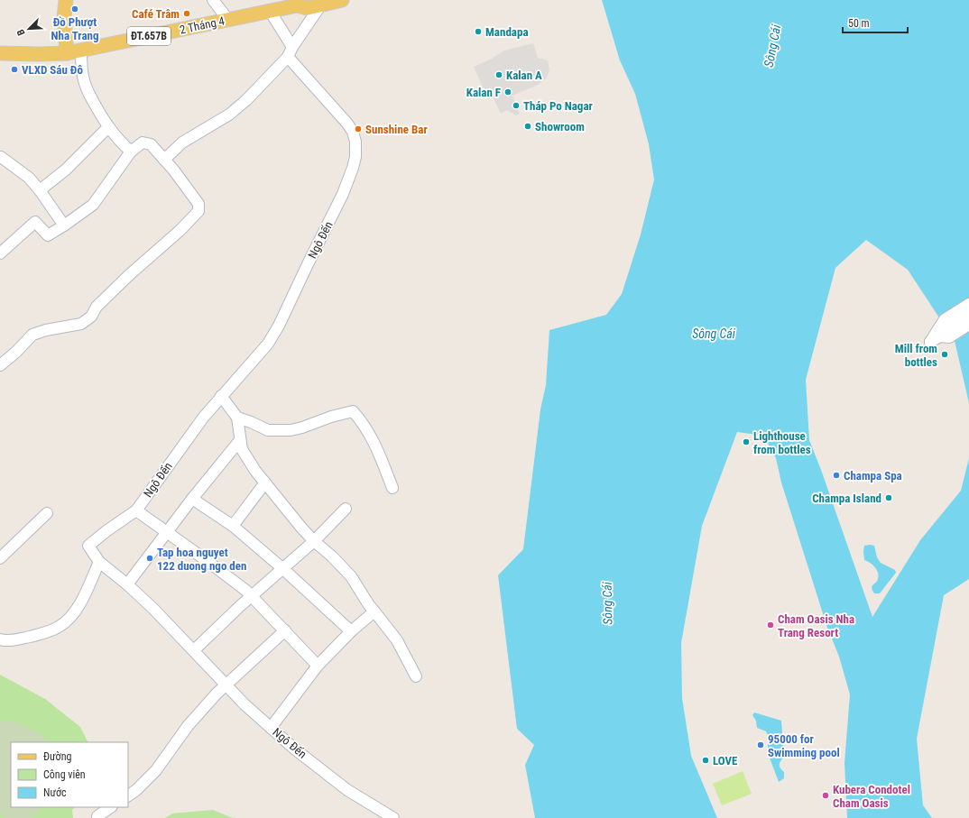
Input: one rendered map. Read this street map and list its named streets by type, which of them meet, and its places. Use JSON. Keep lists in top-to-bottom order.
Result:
{
  "streets": {
    "main road": ["2 Tháng 4", "ĐT.657B"],
    "street": ["Ngô Đến"]
  },
  "crossings": [
    ["2 Tháng 4", "Ngô Đến"]
  ],
  "water": ["Sông Cái"],
  "places": [
    "Đồ Phượt Nha Trang",
    "Café Trâm",
    "Mandapa",
    "VLXD Sáu Đô",
    "Kalan A",
    "Kalan F",
    "Tháp Po Nagar",
    "Showroom",
    "Sunshine Bar",
    "Mill from bottles",
    "Lighthouse from bottles",
    "Champa Spa",
    "Champa Island",
    "Tap hoa nguyet 122 duong ngo den",
    "Cham Oasis Nha Trang Resort",
    "95000 for Swimming pool",
    "LOVE",
    "Kubera Condotel Cham Oasis"
  ],
  "legend": ["Đường", "Công viên", "Nước"],
  "scale_bar": "50 m",
  "north": "bottom left"
}
